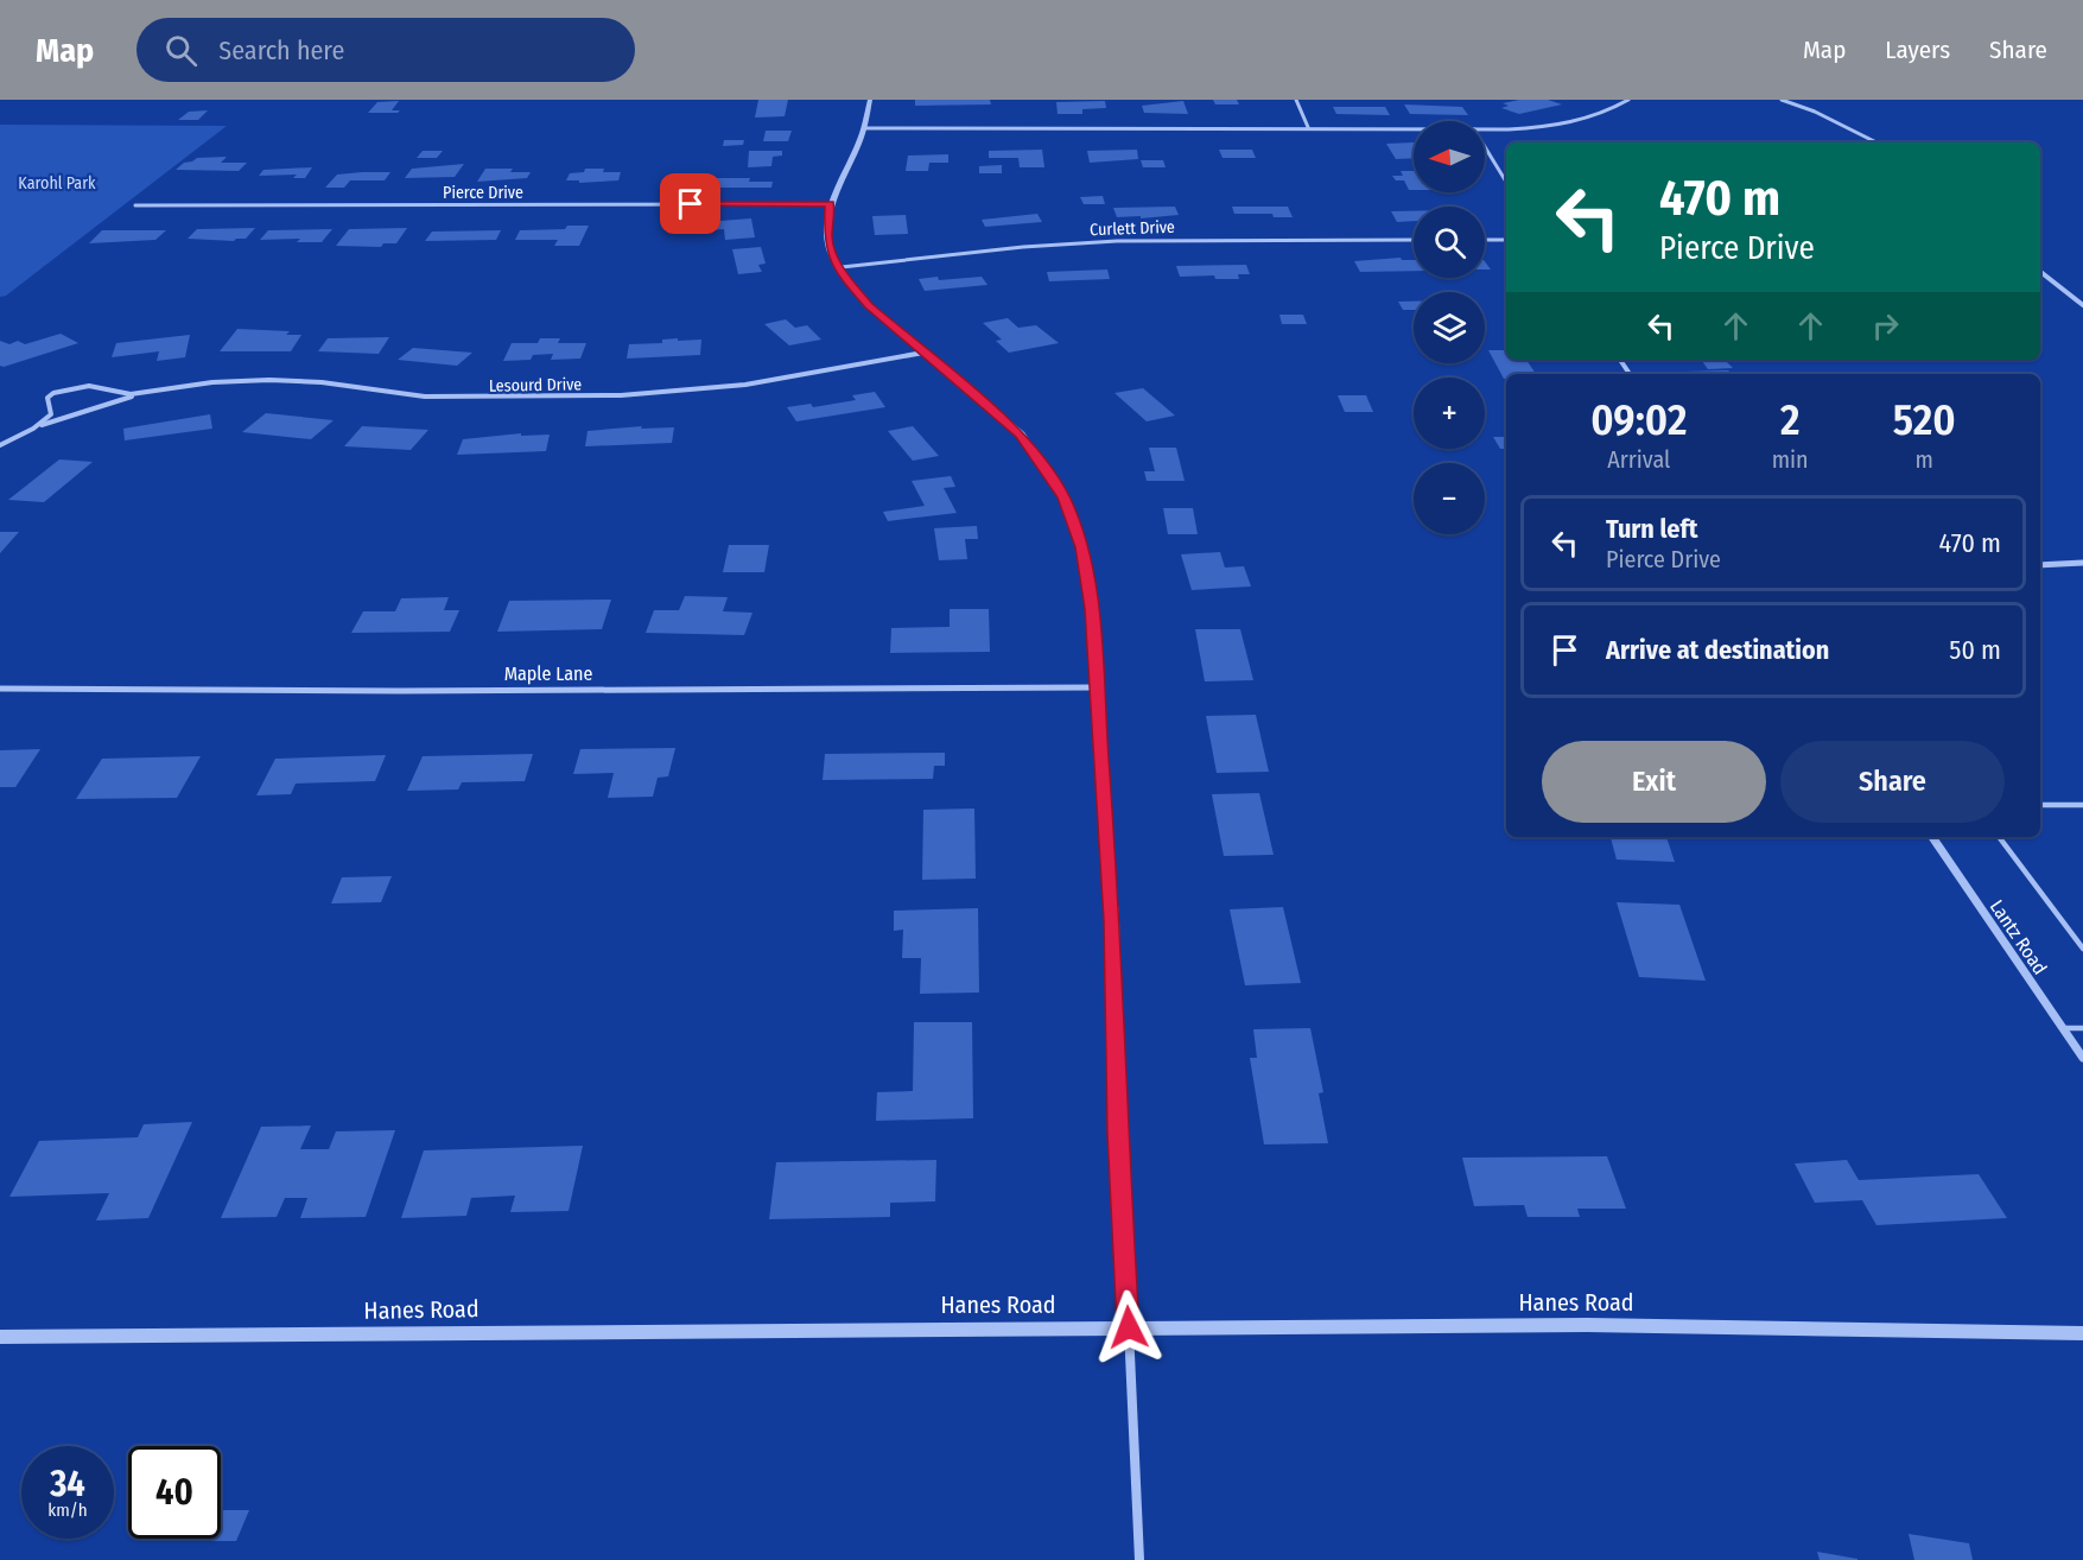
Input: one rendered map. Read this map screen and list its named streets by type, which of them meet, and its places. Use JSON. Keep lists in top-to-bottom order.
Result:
{
  "streets": {
    "street": [
      "Pierce Drive",
      "Curlett Drive",
      "Lesourd Drive",
      "Maple Lane",
      "Lantz Road",
      "Hanes Road"
    ]
  },
  "parks": ["Karohl Park"],
  "north": "left",
  "page": {
    "header": "Map",
    "search": "Search here",
    "nav": ["Map", "Layers", "Share"],
    "map_buttons": ["+", "−"],
    "turn": ["470 m", "Pierce Drive"],
    "eta": [
      "09:02",
      "Arrival",
      "2",
      "min",
      "520",
      "m"
    ],
    "list": [
      {
        "name": "Turn left",
        "note": "Pierce Drive",
        "value": "470 m"
      },
      {
        "name": "Arrive at destination",
        "value": "50 m"
      }
    ],
    "buttons": ["Exit", "Share"],
    "speed": "34 km/h",
    "limit": "40"
  }
}
